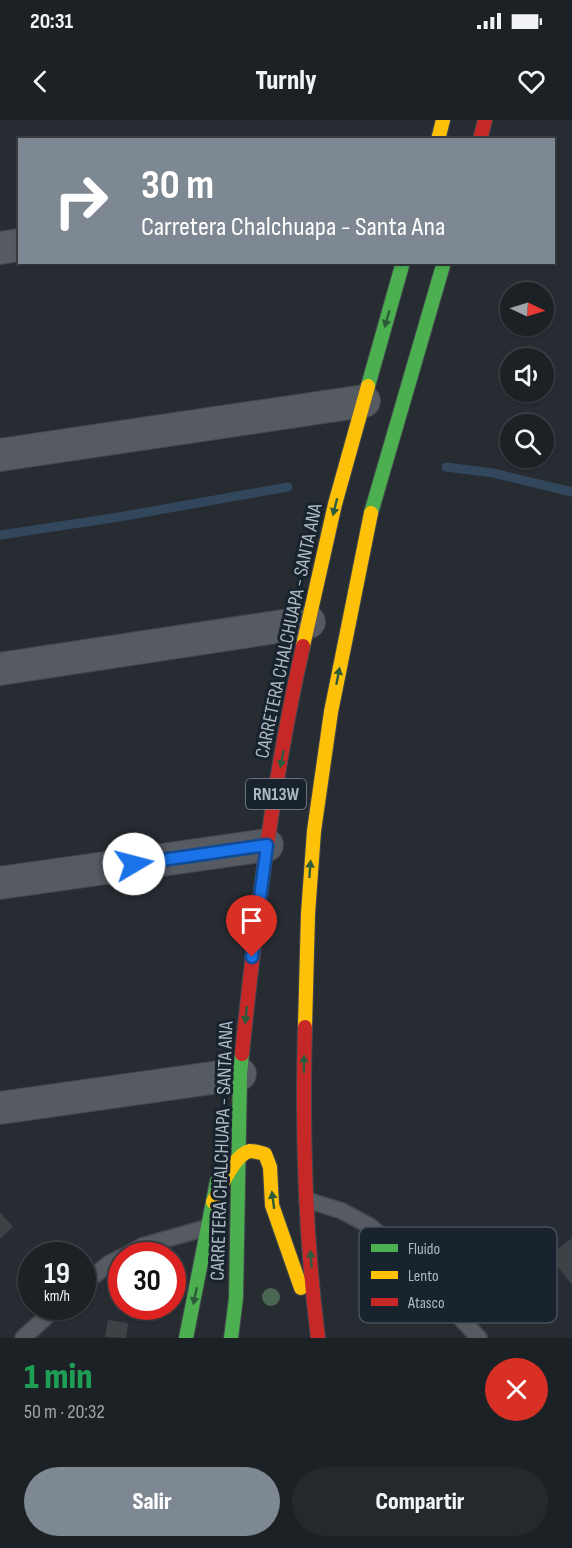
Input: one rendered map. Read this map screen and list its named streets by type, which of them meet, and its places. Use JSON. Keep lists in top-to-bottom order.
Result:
{
  "streets": {
    "highway": ["CARRETERA CHALCHUAPA - SANTA ANA", "RN13W"]
  },
  "legend": ["Fluido", "Lento", "Atasco"],
  "north": "right",
  "page": {
    "status": "20:31",
    "header": "Turnly",
    "turn": ["30 m", "Carretera Chalchuapa - Santa Ana"],
    "speed": "19 km/h",
    "limit": "30",
    "heading": ["1 min", "50 m · 20:32"],
    "buttons": ["Salir", "Compartir"]
  }
}
